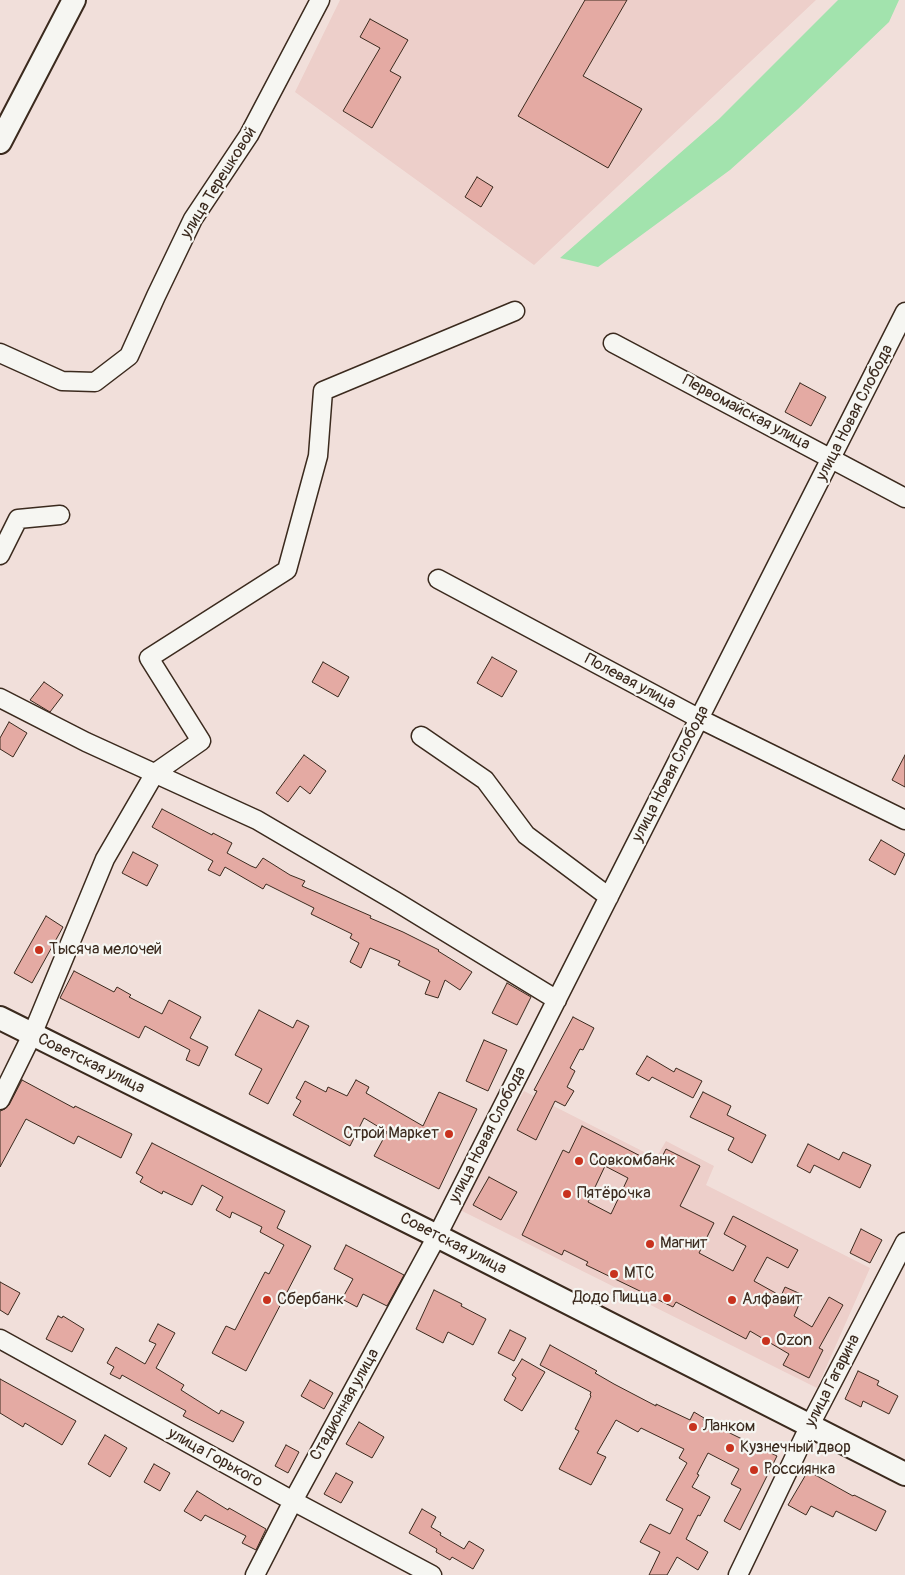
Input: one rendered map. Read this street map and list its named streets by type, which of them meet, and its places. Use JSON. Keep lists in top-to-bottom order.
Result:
{
  "streets": {
    "main road": ["Советская улица"],
    "street": [
      "улица Терешковой",
      "Первомайская улица",
      "улица Новая Слобода",
      "Полевая улица",
      "улица Гагарина",
      "Стадионная улица",
      "улица Горького"
    ]
  },
  "crossings": [
    ["Первомайская улица", "улица Новая Слобода"],
    ["улица Новая Слобода", "Полевая улица"],
    ["улица Новая Слобода", "Советская улица"],
    ["улица Новая Слобода", "Стадионная улица"],
    ["Советская улица", "улица Гагарина"],
    ["Советская улица", "Стадионная улица"],
    ["Стадионная улица", "улица Горького"]
  ],
  "places": [
    "Тысяча мелочей",
    "Строй Маркет",
    "Совкомбанк",
    "Пятёрочка",
    "Магнит",
    "МТС",
    "Додо Пицца",
    "Сбербанк",
    "Алфавит",
    "Ozon",
    "Ланком",
    "Кузнечный двор",
    "Россиянка"
  ]
}
